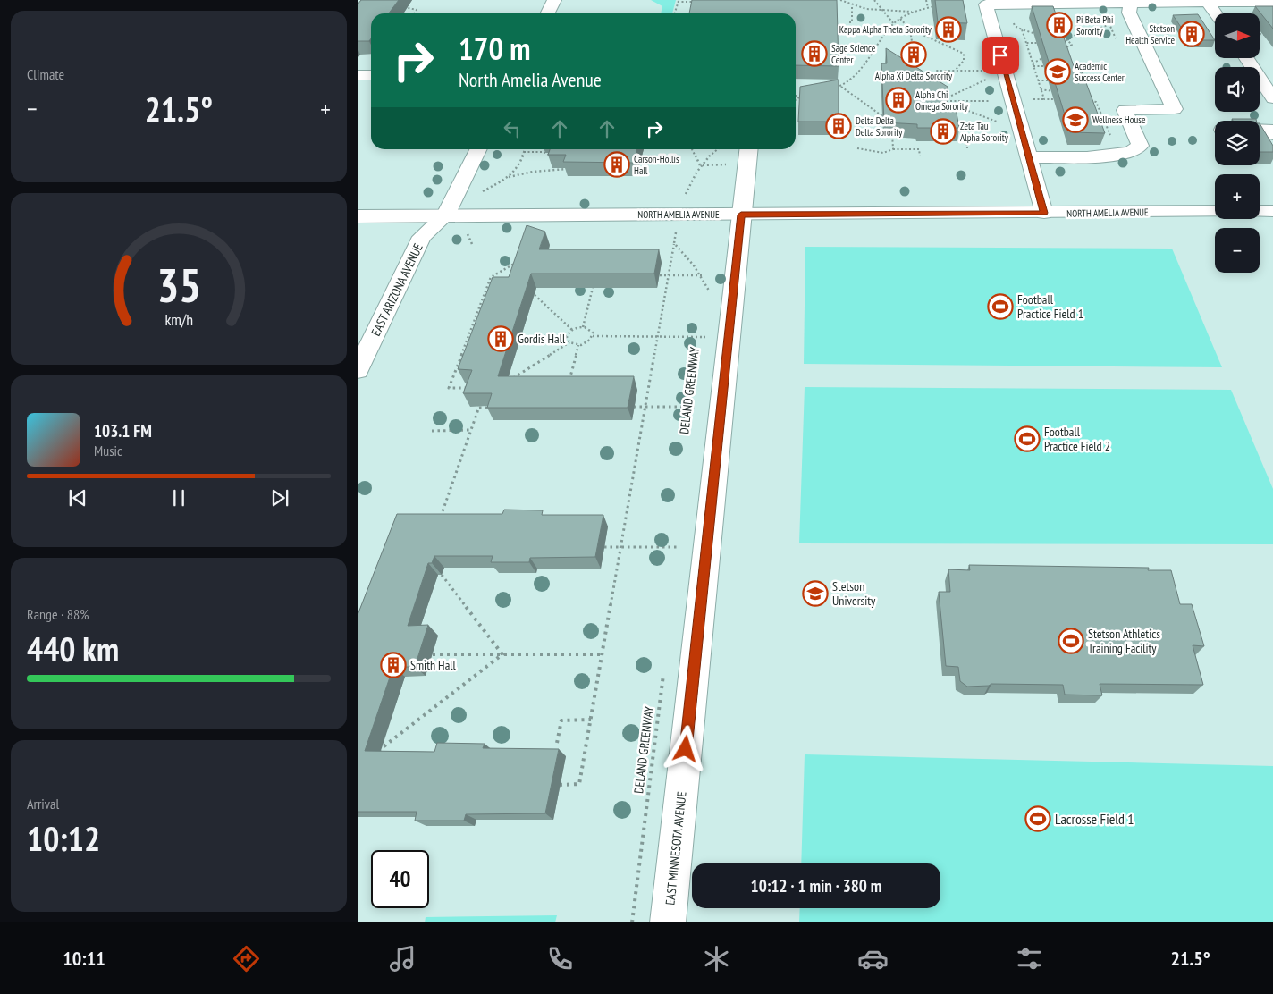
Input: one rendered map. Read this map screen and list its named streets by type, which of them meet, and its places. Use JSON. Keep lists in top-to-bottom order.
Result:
{
  "streets": {
    "street": ["NORTH AMELIA AVENUE", "EAST ARIZONA AVENUE", "EAST MINNESOTA AVENUE"],
    "path": ["DELAND GREENWAY"]
  },
  "crossings": [
    ["NORTH AMELIA AVENUE", "EAST ARIZONA AVENUE"],
    ["NORTH AMELIA AVENUE", "EAST MINNESOTA AVENUE"]
  ],
  "places": {
    "building": [
      "Pi Beta Phi Sorority",
      "Kappa Alpha Theta Sorority",
      "Stetson Health Service",
      "Sage Science Center",
      "Alpha Xi Delta Sorority",
      "Alpha Chi Omega Sorority",
      "Delta Delta Delta Sorority",
      "Zeta Tau Alpha Sorority",
      "Carson-Hollis Hall",
      "Gordis Hall",
      "Smith Hall"
    ],
    "school or university": ["Academic Success Center", "Wellness House", "Stetson University"],
    "sports": [
      "Football Practice Field 1",
      "Football Practice Field 2",
      "Stetson Athletics Training Facility",
      "Lacrosse Field 1"
    ]
  },
  "north": "right",
  "page": {
    "tile": [
      "Climate",
      ["Range · 88%", "440 km"],
      ["Arrival", "10:12"]
    ],
    "map_buttons": ["+", "−"],
    "turn": ["170 m", "North Amelia Avenue"],
    "heat": ["−", "21.5°", "+"],
    "song": ["103.1 FM", "Music"],
    "limit": "40",
    "trip": "10:12 · 1 min · 380 m",
    "tabs": ["10:11", "21.5°"],
    "gauge": ["35", "km/h"]
  }
}
